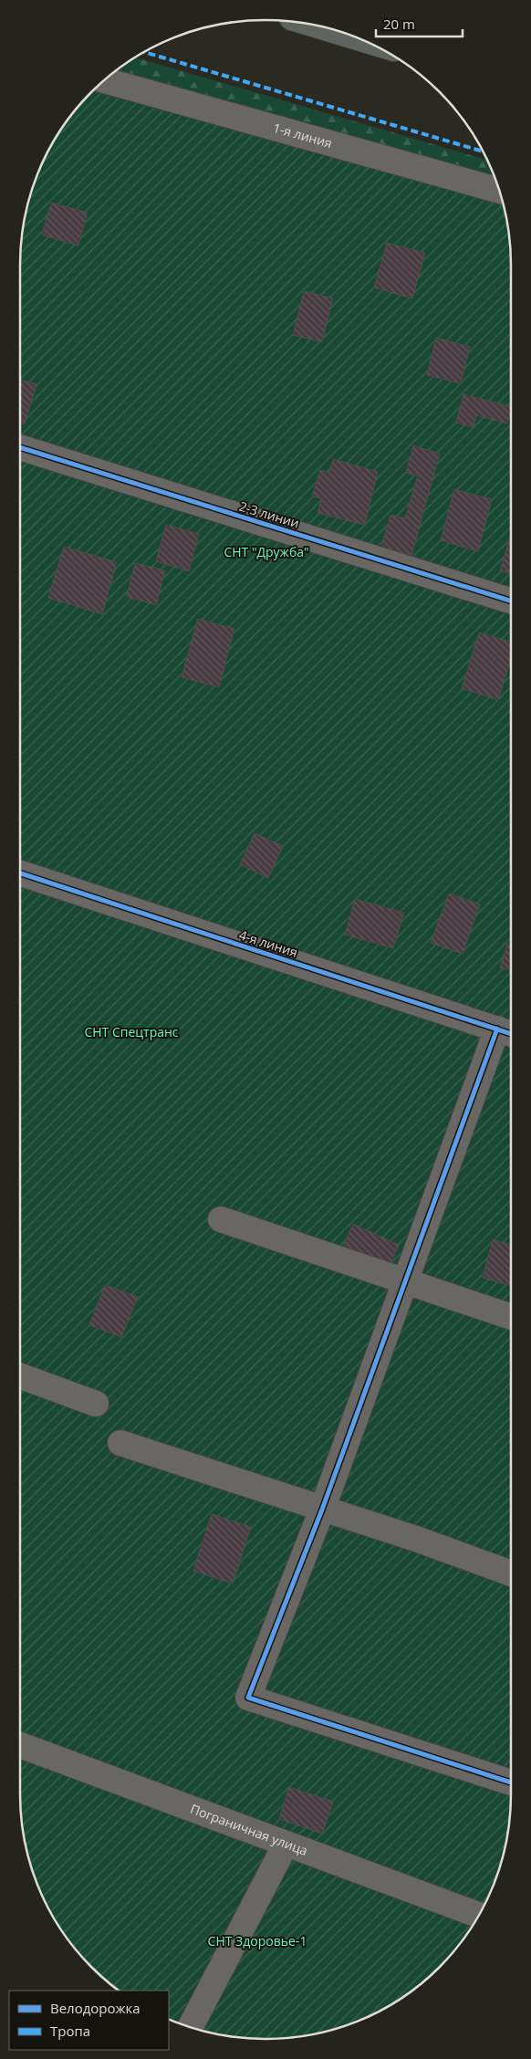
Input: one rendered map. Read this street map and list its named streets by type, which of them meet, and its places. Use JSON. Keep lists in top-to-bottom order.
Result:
{
  "streets": {
    "street": [
      "1-я линия",
      "2-3 линии",
      "4-я линия",
      "Пограничная улица"
    ]
  },
  "parks": ["СНТ \"Дружба\"", "СНТ Спецтранс", "СНТ Здоровье-1"],
  "legend": ["Велодорожка", "Тропа"],
  "scale_bar": "20 m"
}
